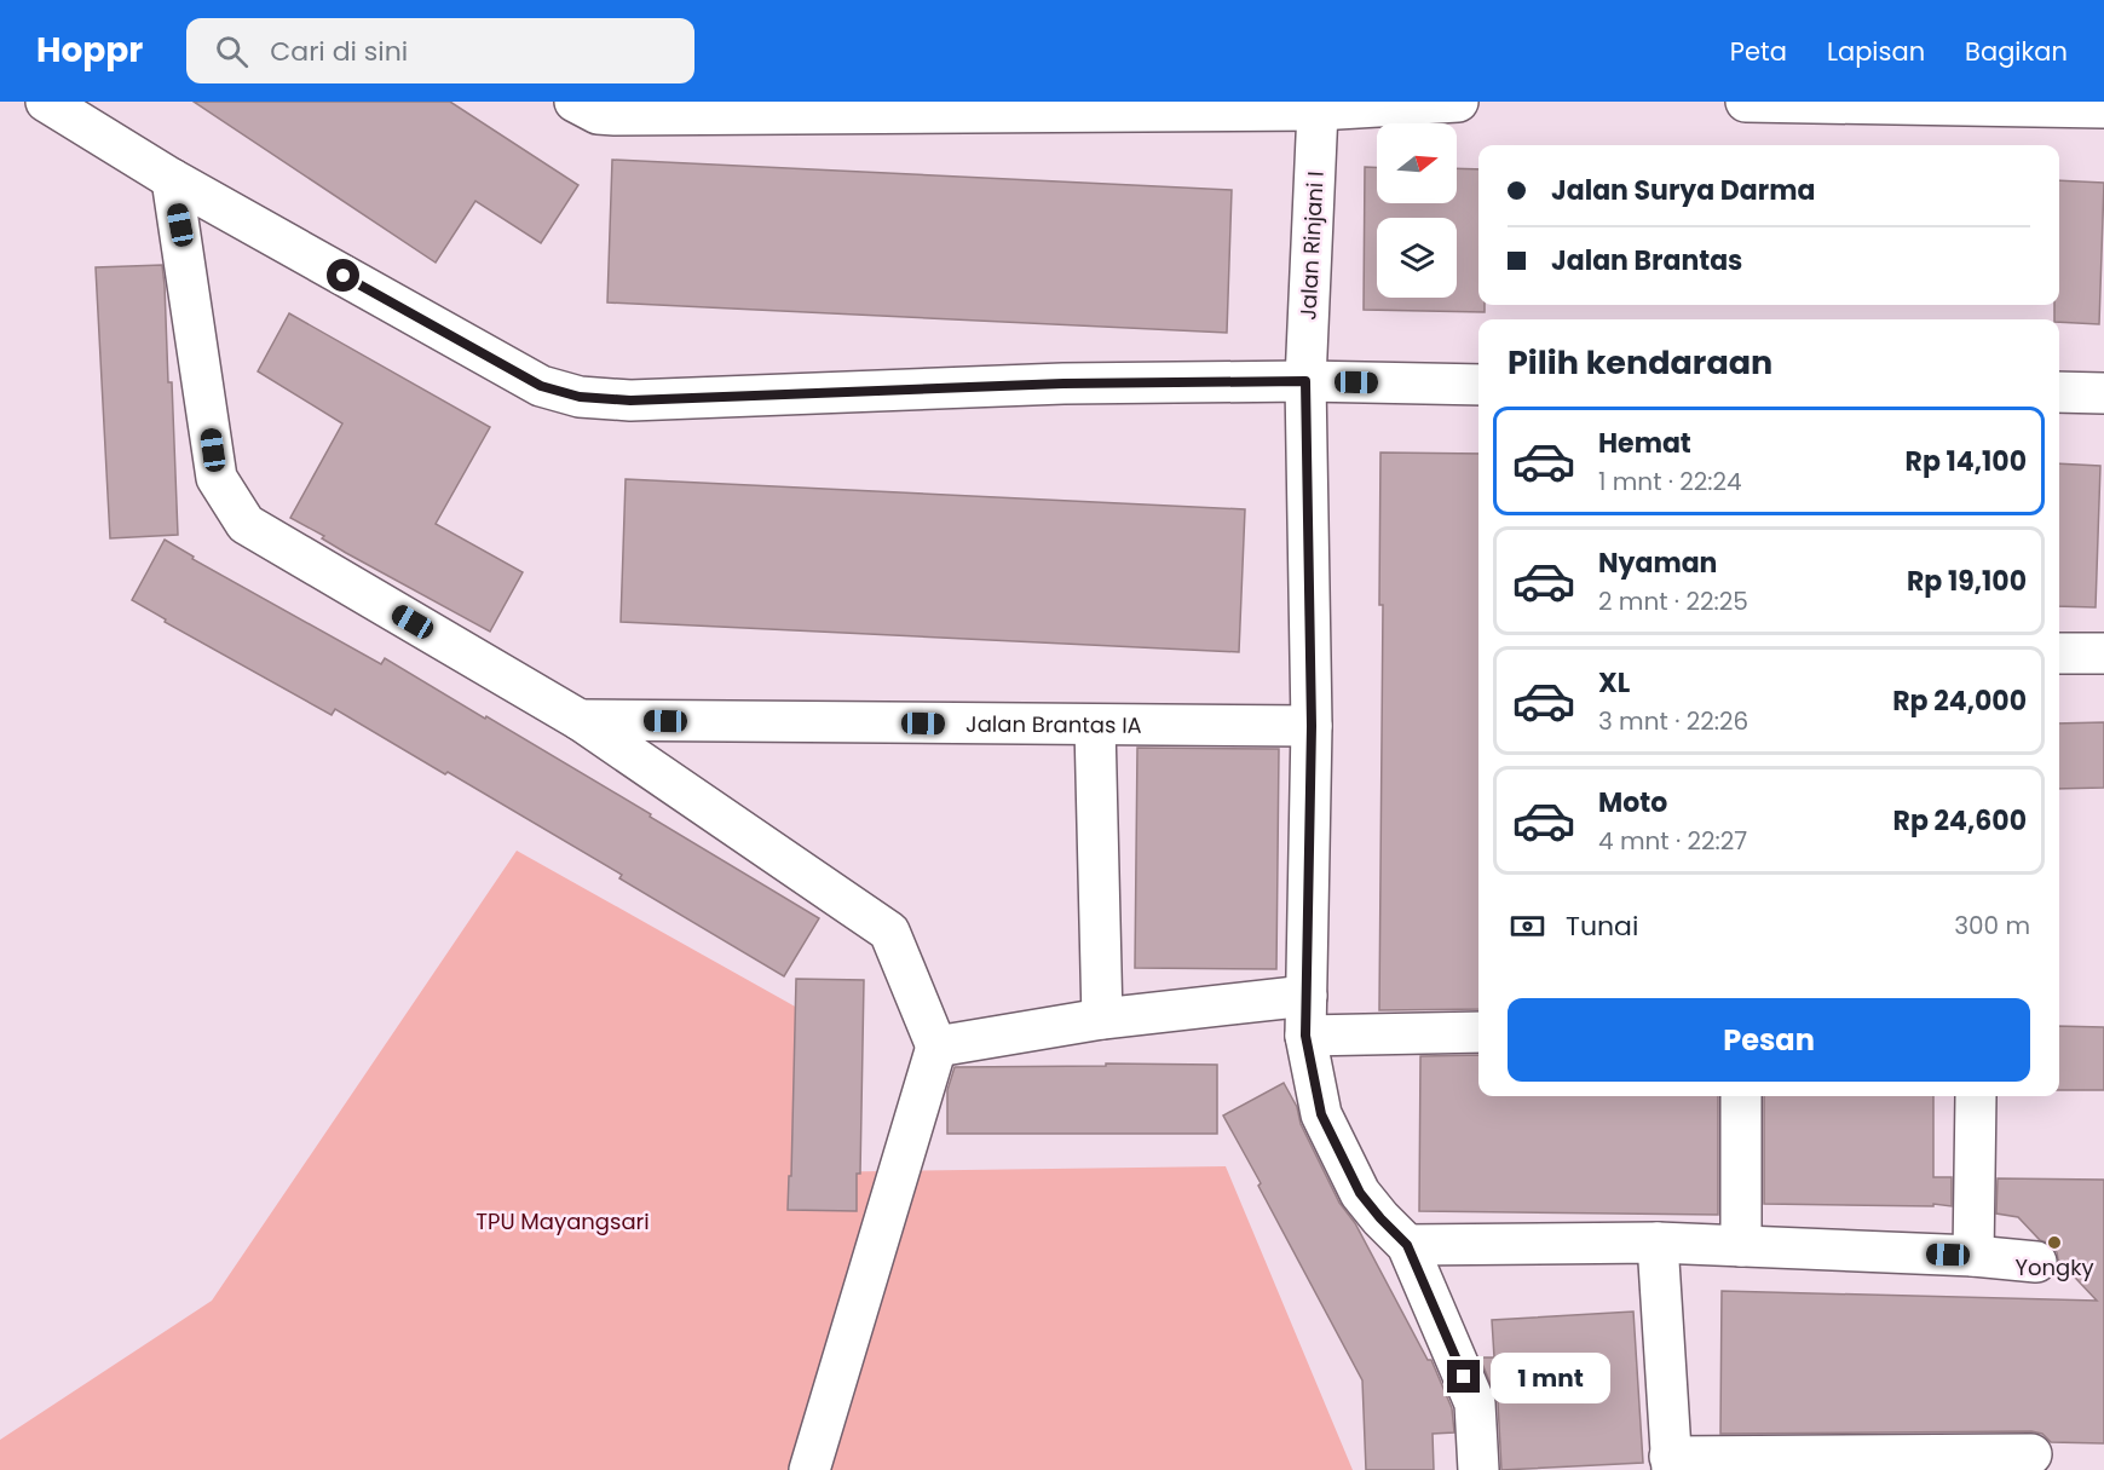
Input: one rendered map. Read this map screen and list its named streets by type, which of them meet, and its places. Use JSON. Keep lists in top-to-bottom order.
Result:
{
  "streets": {
    "street": ["Jalan Rinjani I", "Jalan Brantas IA"]
  },
  "crossings": [
    ["Jalan Rinjani I", "Jalan Brantas IA"]
  ],
  "parks": ["TPU Mayangsari"],
  "places": ["Yongky"],
  "north": "right",
  "page": {
    "header": "Hoppr",
    "search": "Cari di sini",
    "nav": ["Peta", "Lapisan", "Bagikan"],
    "banner": ["Jalan Surya Darma", "Jalan Brantas"],
    "heading": "Pilih kendaraan",
    "list": [
      {
        "name": "Hemat",
        "note": "1 mnt · 22:24",
        "value": "Rp 14,100"
      },
      {
        "name": "Nyaman",
        "note": "2 mnt · 22:25",
        "value": "Rp 19,100"
      },
      {
        "name": "XL",
        "note": "3 mnt · 22:26",
        "value": "Rp 24,000"
      },
      {
        "name": "Moto",
        "note": "4 mnt · 22:27",
        "value": "Rp 24,600"
      }
    ],
    "pay": ["Tunai", "300 m"],
    "buttons": "Pesan",
    "bubble": "1 mnt"
  }
}
